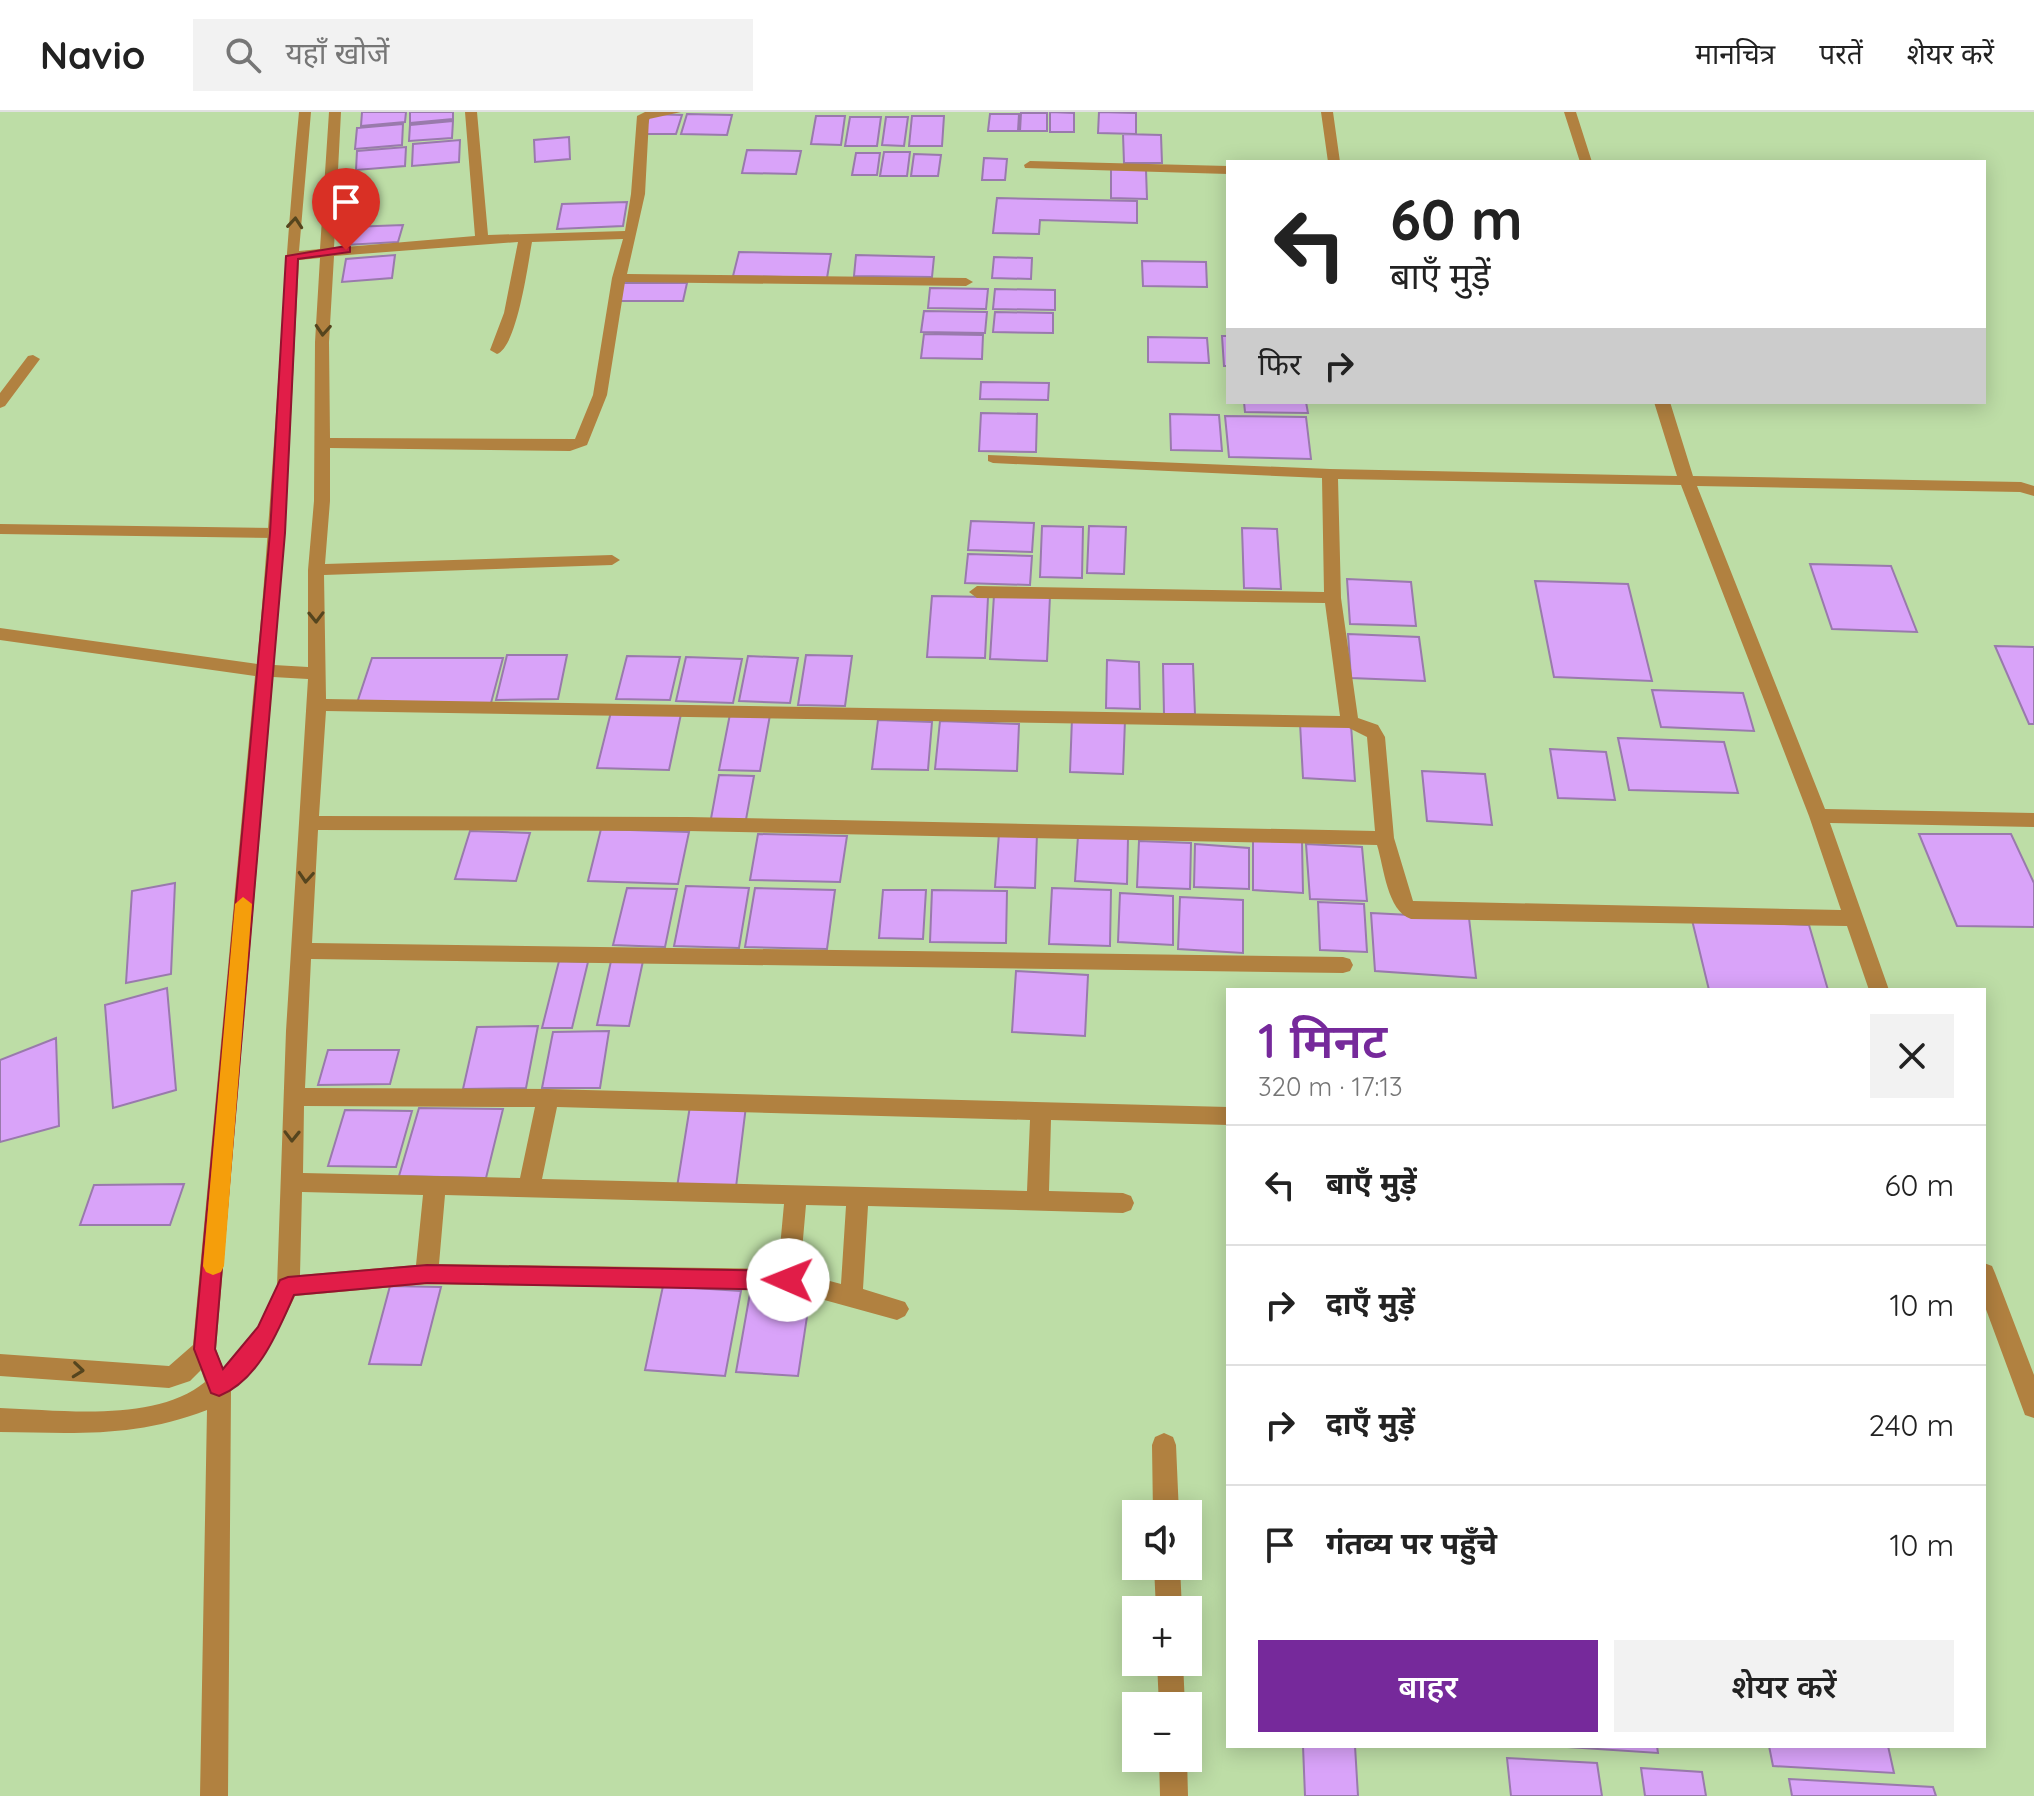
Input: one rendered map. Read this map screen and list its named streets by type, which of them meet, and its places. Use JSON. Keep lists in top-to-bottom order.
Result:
{
  "page": {
    "header": "Navio",
    "search": "यहाँ खोजें",
    "nav": ["मानचित्र", "परतें", "शेयर करें"],
    "turn": ["60 m", "बाएँ मुड़ें"],
    "then": "फिर",
    "heading": ["1 मिनट", "320 m · 17:13"],
    "list": [
      {
        "name": "बाएँ मुड़ें",
        "value": "60 m"
      },
      {
        "name": "दाएँ मुड़ें",
        "value": "10 m"
      },
      {
        "name": "दाएँ मुड़ें",
        "value": "240 m"
      },
      {
        "name": "गंतव्य पर पहुँचे",
        "value": "10 m"
      }
    ],
    "map_buttons": ["+", "−"],
    "buttons": ["बाहर", "शेयर करें"]
  }
}
